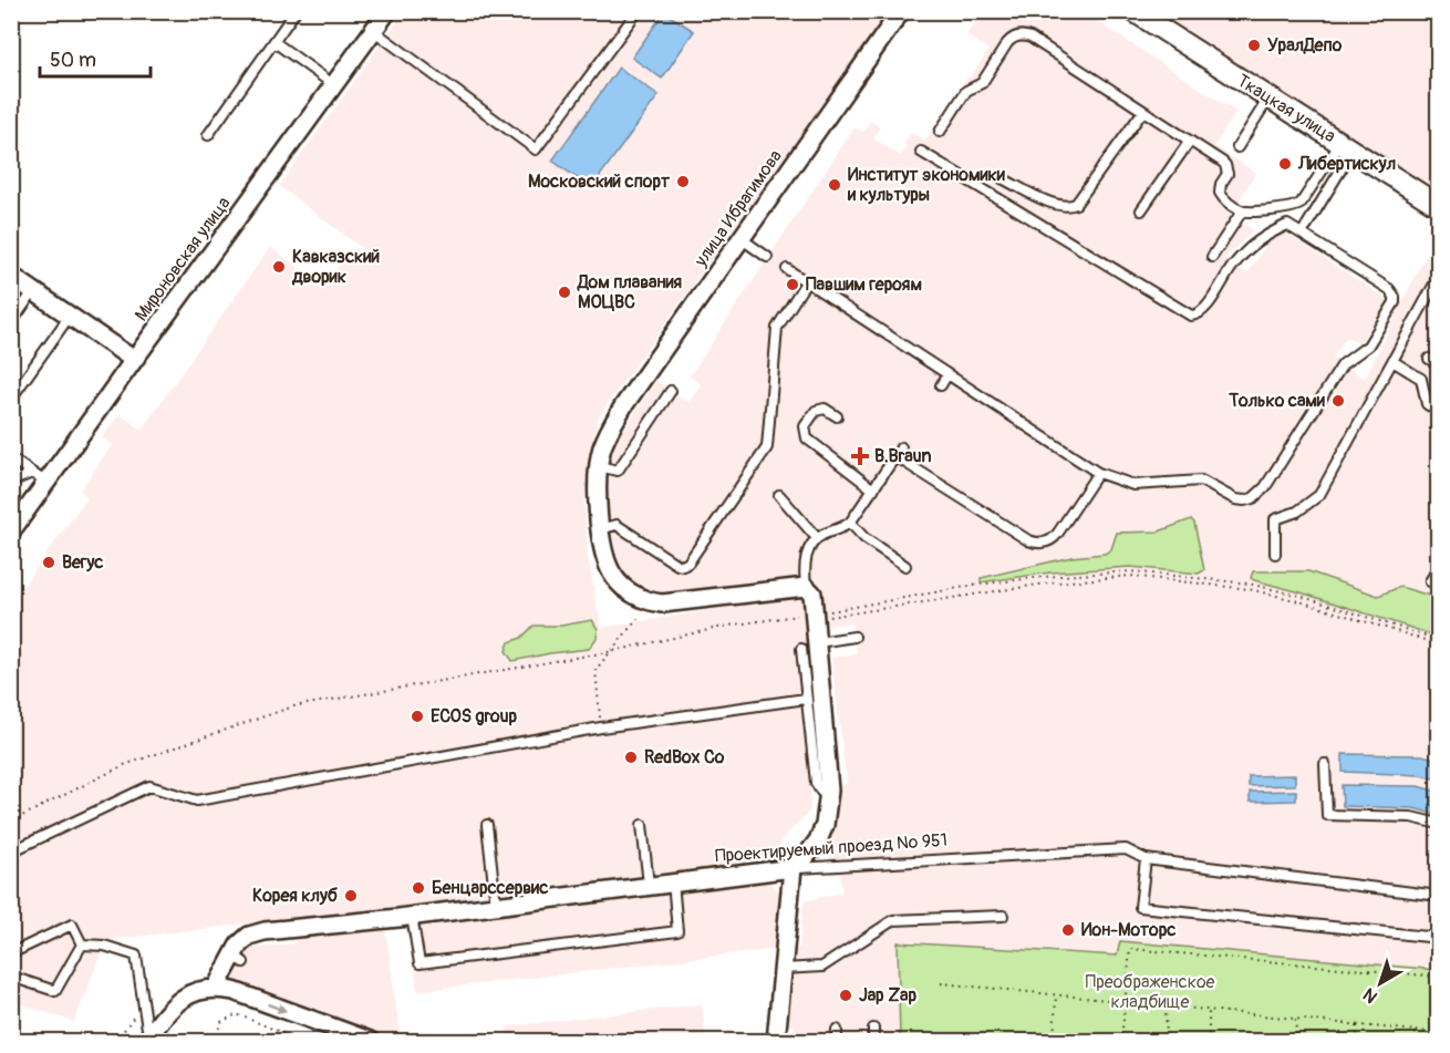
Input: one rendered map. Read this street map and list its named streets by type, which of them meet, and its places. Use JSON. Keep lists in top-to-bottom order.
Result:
{
  "streets": {
    "street": [
      "Ткацкая улица",
      "улица Ибрагимова",
      "Мироновская улица",
      "Проектируемый проезд № 951"
    ]
  },
  "parks": ["Преображенское кладбище"],
  "places": {
    "other": [
      "УралДепо",
      "Либертискул",
      "Московский спорт",
      "Институт экономики и культуры",
      "Кавказский дворик",
      "Павшим героям",
      "Дом плавания МОЦВС",
      "Только сами",
      "Вегус",
      "ECOS group",
      "RedBox Co",
      "Бенцарссервис",
      "Корея клуб",
      "Ион-Моторс",
      "Jap Zap"
    ],
    "health": ["B.Braun"]
  },
  "scale_bar": "50 m",
  "north": "bottom left"
}
